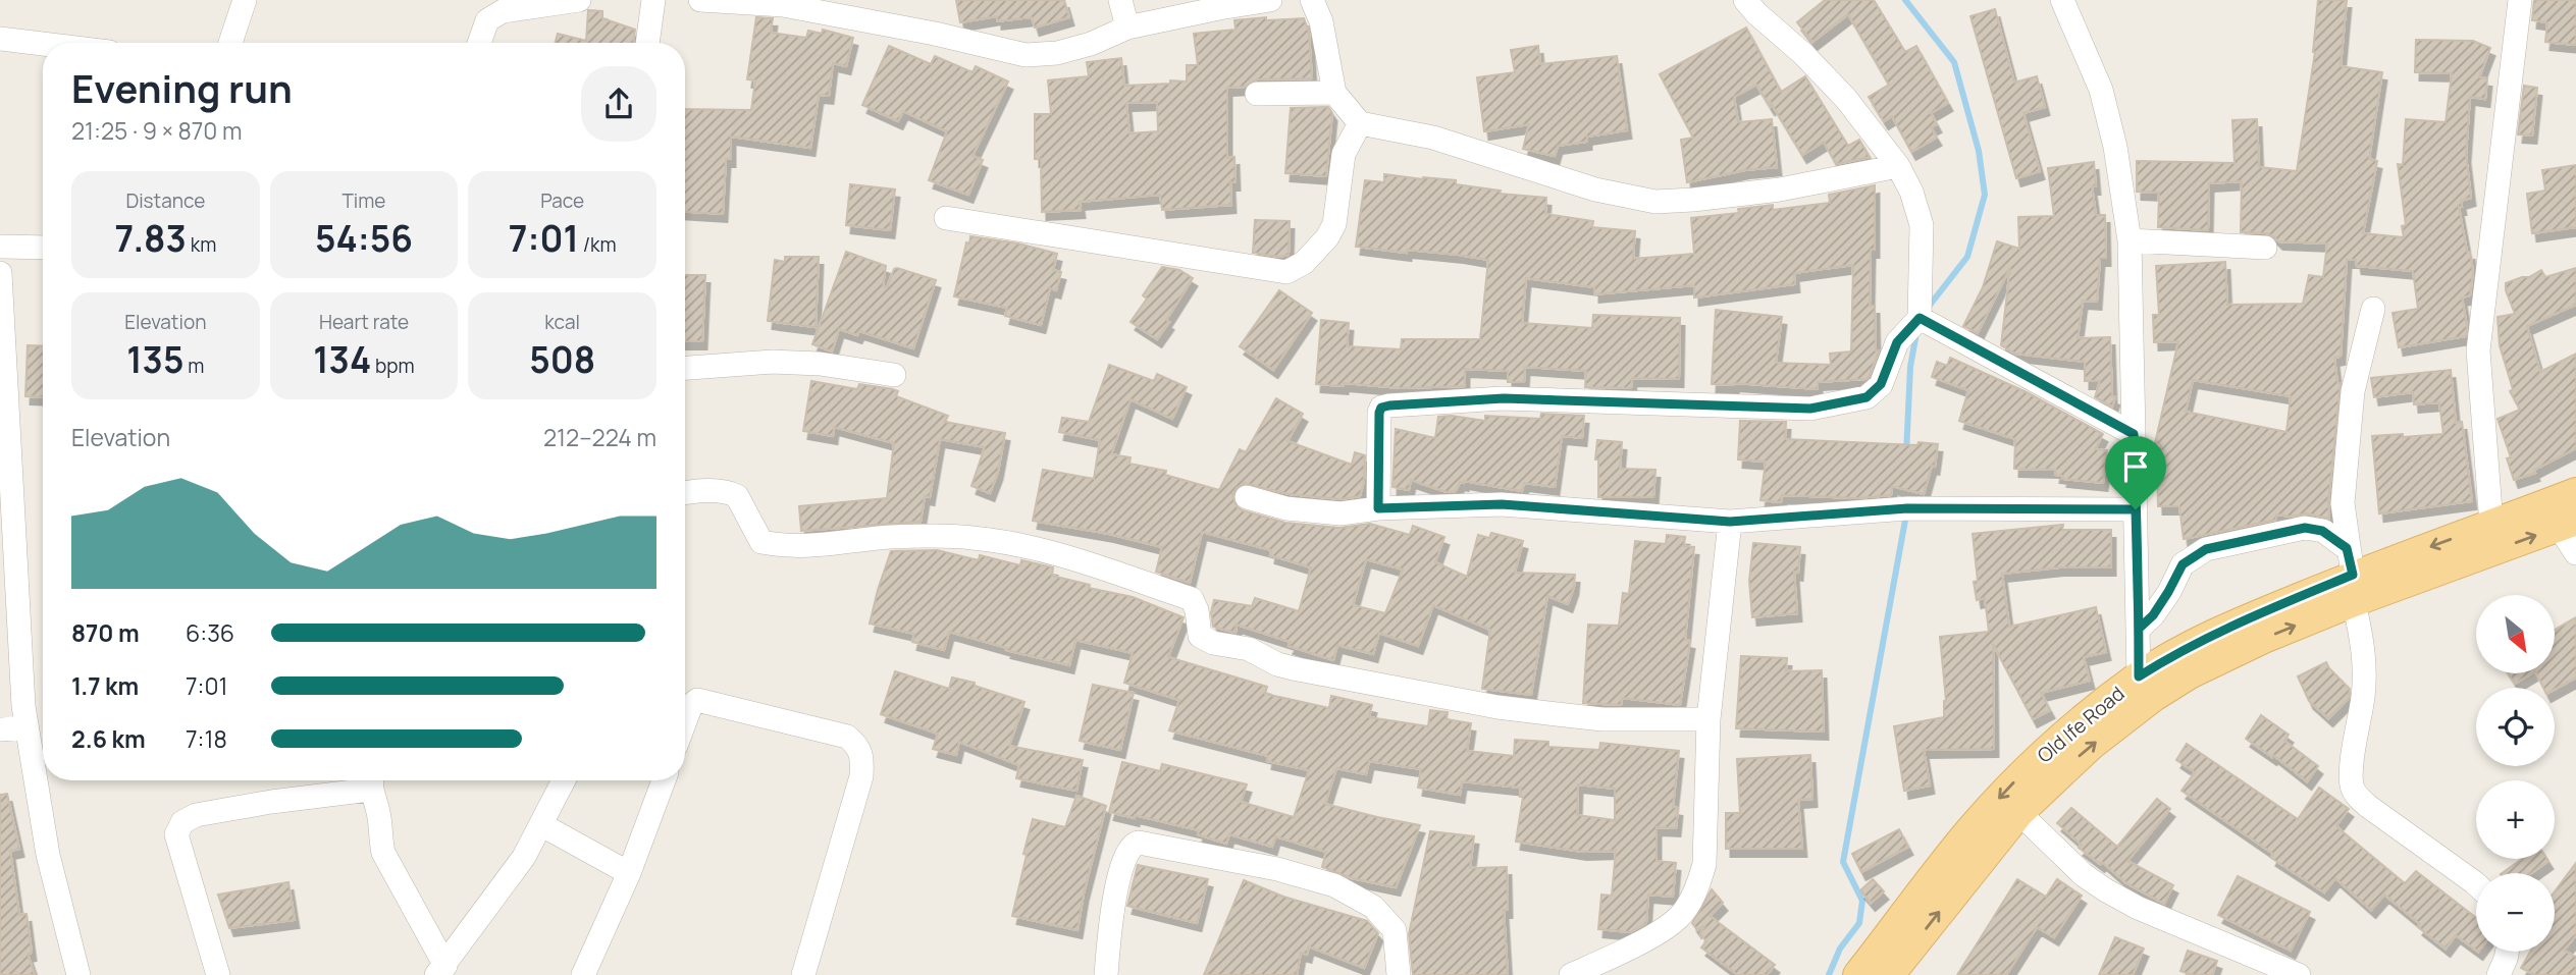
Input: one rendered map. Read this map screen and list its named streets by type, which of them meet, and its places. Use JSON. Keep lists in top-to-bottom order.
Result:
{
  "streets": {
    "main road": ["Old Ife Road"]
  },
  "north": "bottom right",
  "page": {
    "heading": ["Evening run", "21:25 · 9 × 870 m"],
    "stats": [
      ["Distance", "7.83 km"],
      ["Time", "54:56"],
      ["Pace", "7:01 /km"],
      ["Elevation", "135 m"],
      ["Heart rate", "134 bpm"],
      ["kcal", "508"]
    ],
    "chart": ["Elevation", "212–224 m"],
    "map_buttons": ["+", "−"],
    "list": [
      {
        "name": "870 m",
        "note": "6:36"
      },
      {
        "name": "1.7 km",
        "note": "7:01"
      },
      {
        "name": "2.6 km",
        "note": "7:18"
      }
    ]
  }
}
